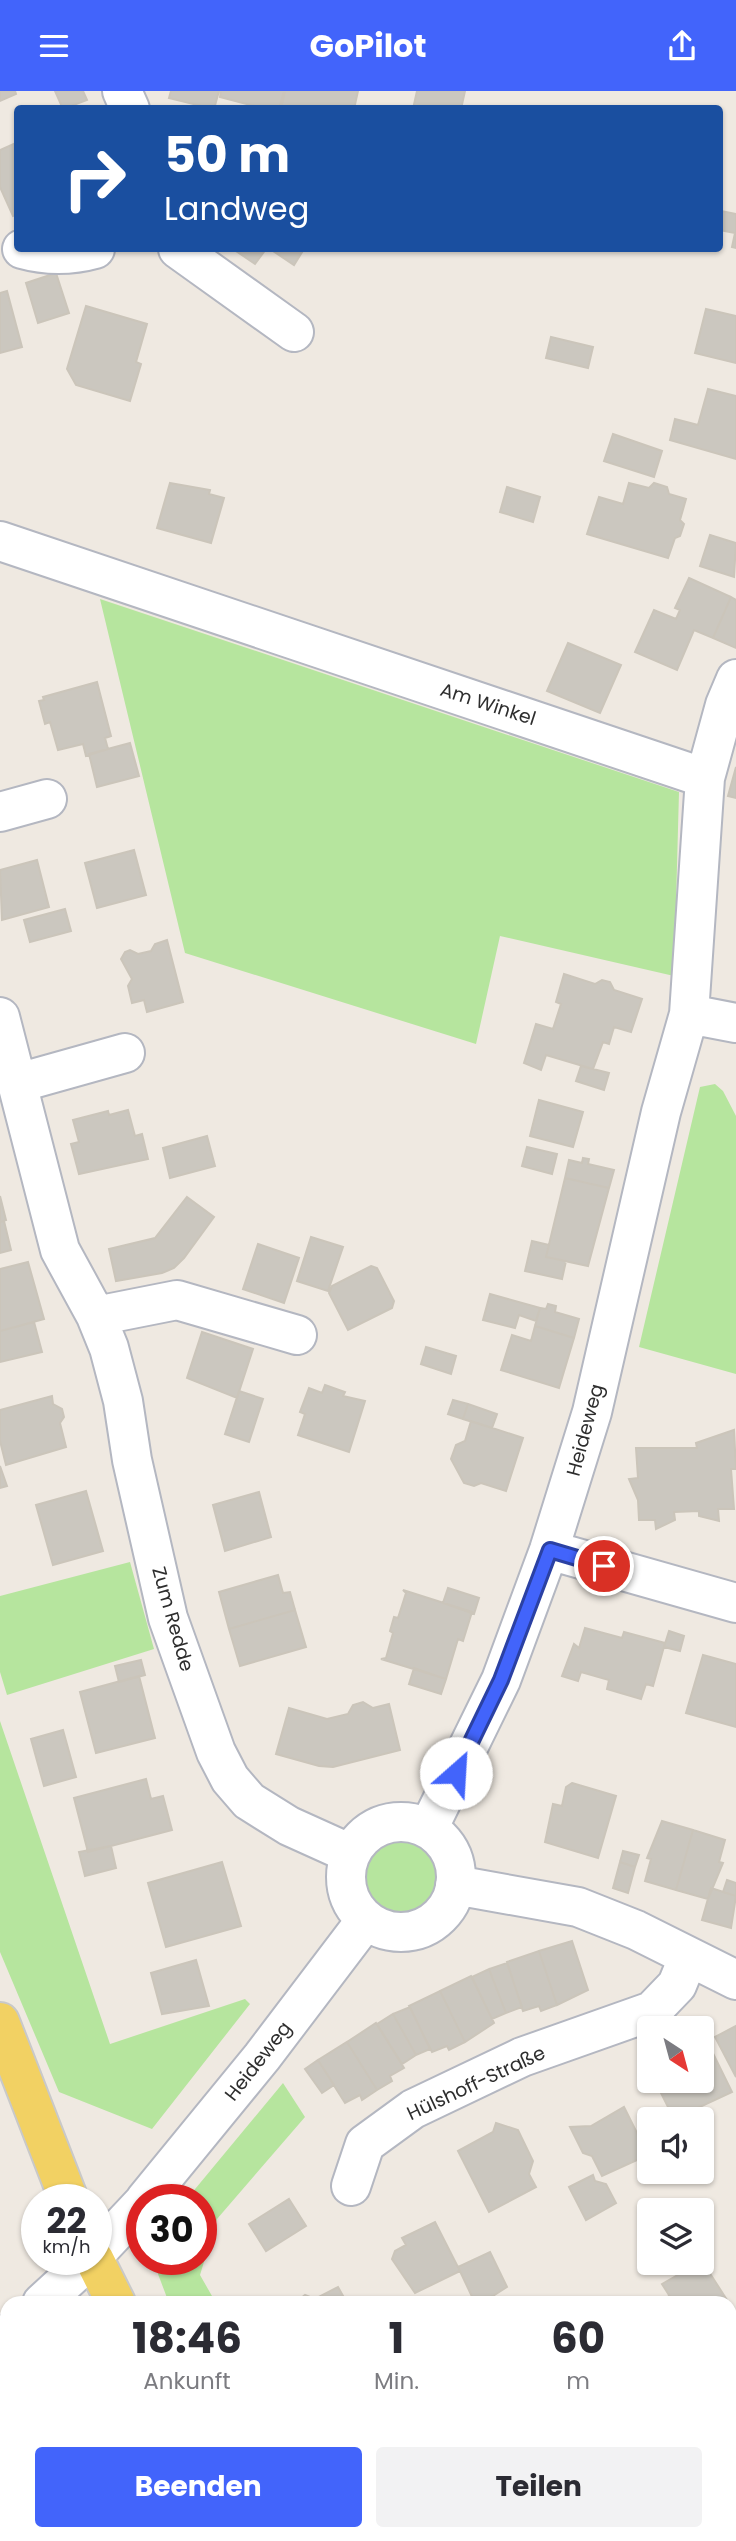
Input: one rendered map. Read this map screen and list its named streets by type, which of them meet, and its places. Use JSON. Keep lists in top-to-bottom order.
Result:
{
  "streets": {
    "street": [
      "Am Winkel",
      "Heideweg",
      "Zum Redde",
      "Hülshoff-Straße"
    ]
  },
  "crossings": [
    ["Heideweg", "Zum Redde"]
  ],
  "north": "bottom right",
  "page": {
    "header": "GoPilot",
    "turn": ["50 m", "Landweg"],
    "speed": "22 km/h",
    "limit": "30",
    "eta": [
      "18:46",
      "Ankunft",
      "1",
      "Min.",
      "60",
      "m"
    ],
    "buttons": ["Beenden", "Teilen"]
  }
}
